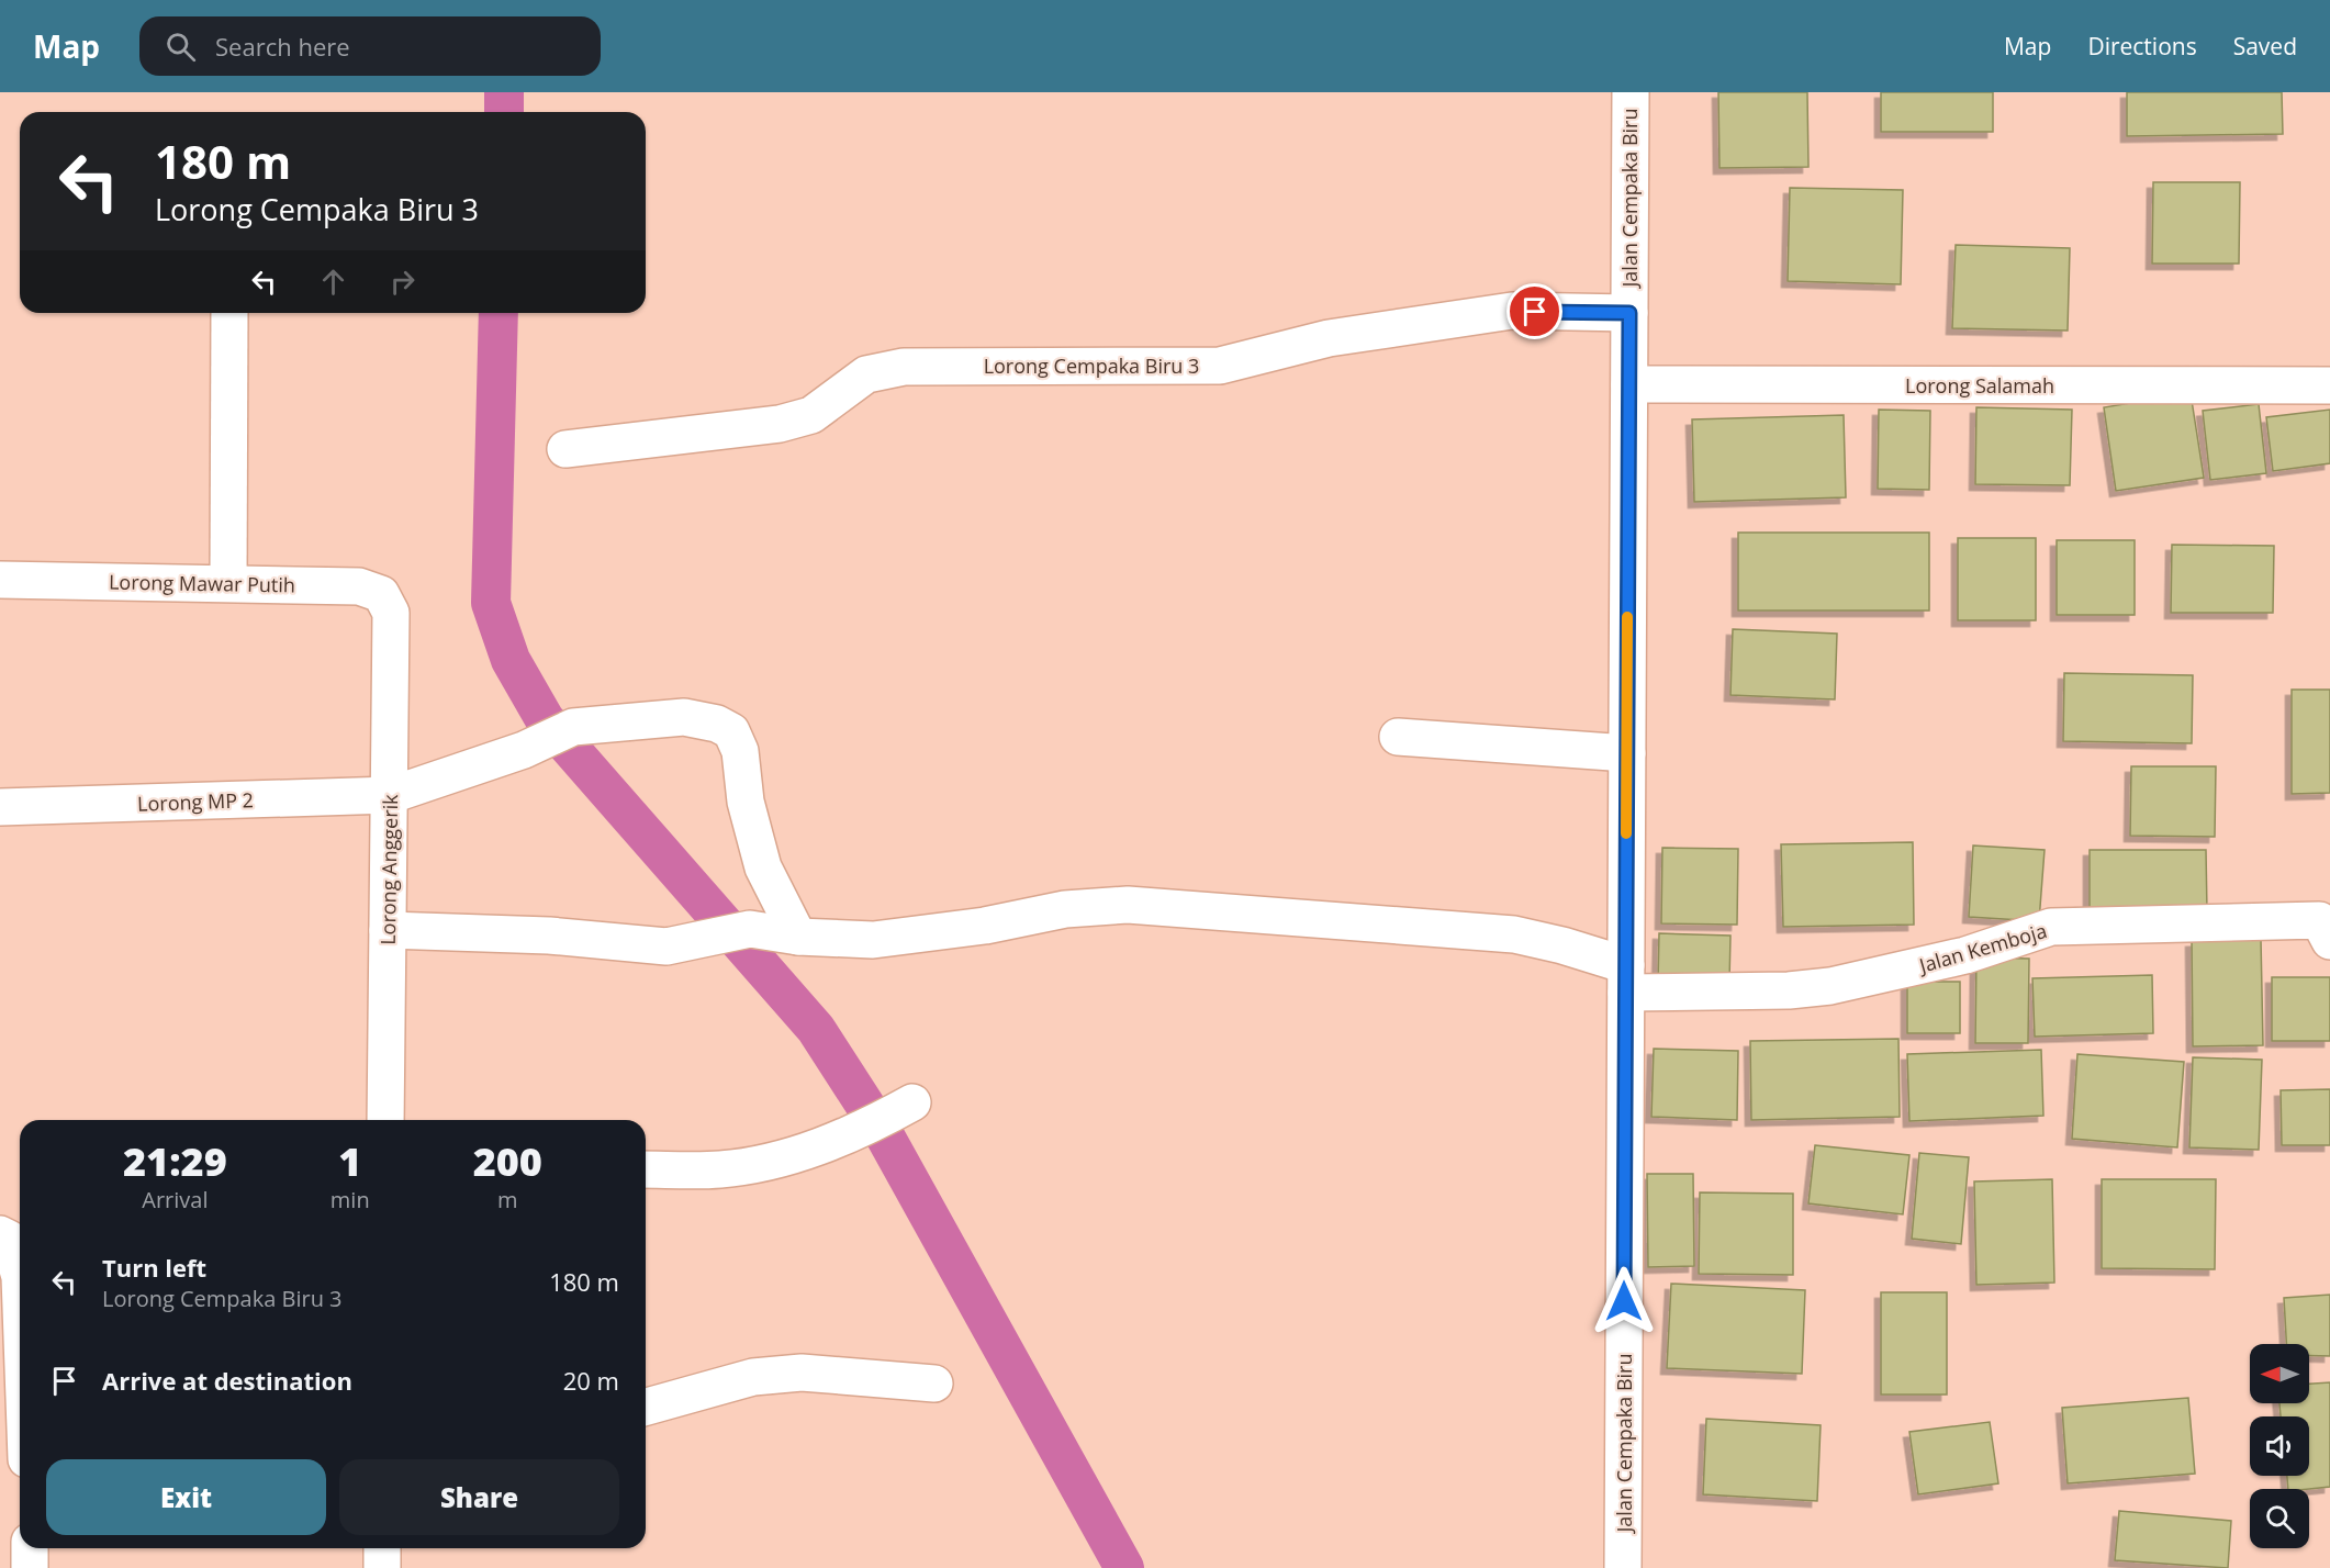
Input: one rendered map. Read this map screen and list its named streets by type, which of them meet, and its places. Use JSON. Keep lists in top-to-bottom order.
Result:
{
  "streets": {
    "street": [
      "Jalan Cempaka Biru",
      "Lorong Cempaka Biru 3",
      "Lorong Salamah",
      "Lorong Mawar Putih",
      "Lorong MP 2",
      "Lorong Anggerik",
      "Jalan Kemboja"
    ]
  },
  "crossings": [
    ["Jalan Cempaka Biru", "Lorong Cempaka Biru 3"],
    ["Jalan Cempaka Biru", "Lorong Salamah"],
    ["Jalan Cempaka Biru", "Jalan Kemboja"],
    ["Lorong Mawar Putih", "Lorong Anggerik"],
    ["Lorong MP 2", "Lorong Anggerik"]
  ],
  "north": "left",
  "page": {
    "header": "Map",
    "search": "Search here",
    "nav": ["Map", "Directions", "Saved"],
    "turn": ["180 m", "Lorong Cempaka Biru 3"],
    "eta": [
      "21:29",
      "Arrival",
      "1",
      "min",
      "200",
      "m"
    ],
    "list": [
      {
        "name": "Turn left",
        "note": "Lorong Cempaka Biru 3",
        "value": "180 m"
      },
      {
        "name": "Arrive at destination",
        "value": "20 m"
      }
    ],
    "buttons": ["Exit", "Share"]
  }
}
